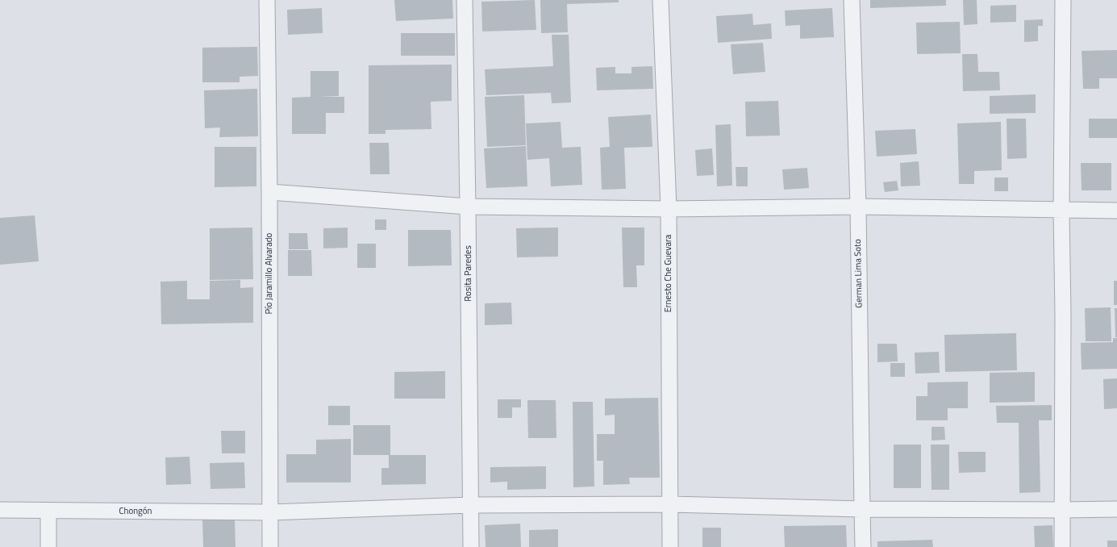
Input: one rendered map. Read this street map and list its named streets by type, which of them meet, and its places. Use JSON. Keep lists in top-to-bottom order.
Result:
{
  "streets": {
    "street": [
      "Pío Jaramillo Alvarado",
      "Rosita Paredes",
      "Ernesto Che Guevara",
      "German Lima Soto",
      "Chongón"
    ]
  },
  "crossings": [
    ["Pío Jaramillo Alvarado", "Chongón"],
    ["Rosita Paredes", "Chongón"],
    ["Ernesto Che Guevara", "Chongón"],
    ["German Lima Soto", "Chongón"]
  ]
}
